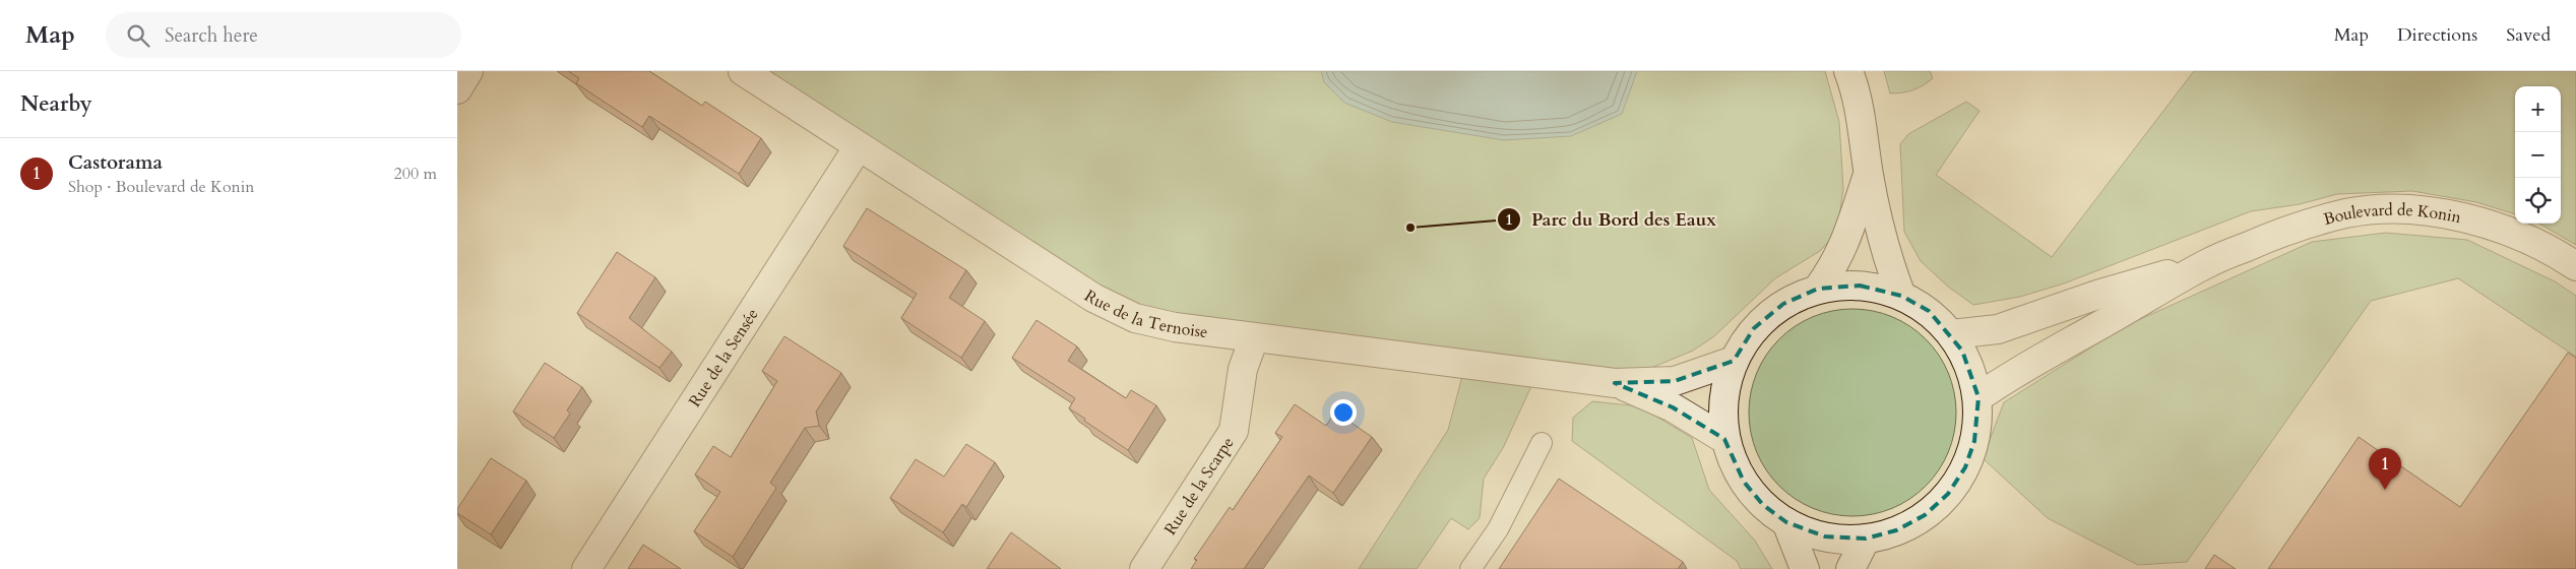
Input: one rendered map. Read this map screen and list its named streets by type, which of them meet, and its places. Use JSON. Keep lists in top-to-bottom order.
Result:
{
  "streets": {
    "street": [
      "Boulevard de Konin",
      "Rue de la Ternoise",
      "Rue de la Sensée",
      "Rue de la Scarpe"
    ]
  },
  "crossings": [
    ["Rue de la Ternoise", "Rue de la Sensée"],
    ["Rue de la Ternoise", "Rue de la Scarpe"]
  ],
  "places": ["Parc du Bord des Eaux"],
  "page": {
    "header": "Map",
    "search": "Search here",
    "nav": ["Map", "Directions", "Saved"],
    "heading": "Nearby",
    "map_buttons": ["+", "−"],
    "list": [
      {
        "mark": "1",
        "name": "Castorama",
        "note": "Shop · Boulevard de Konin",
        "value": "200 m"
      }
    ],
    "pins": "1"
  }
}
